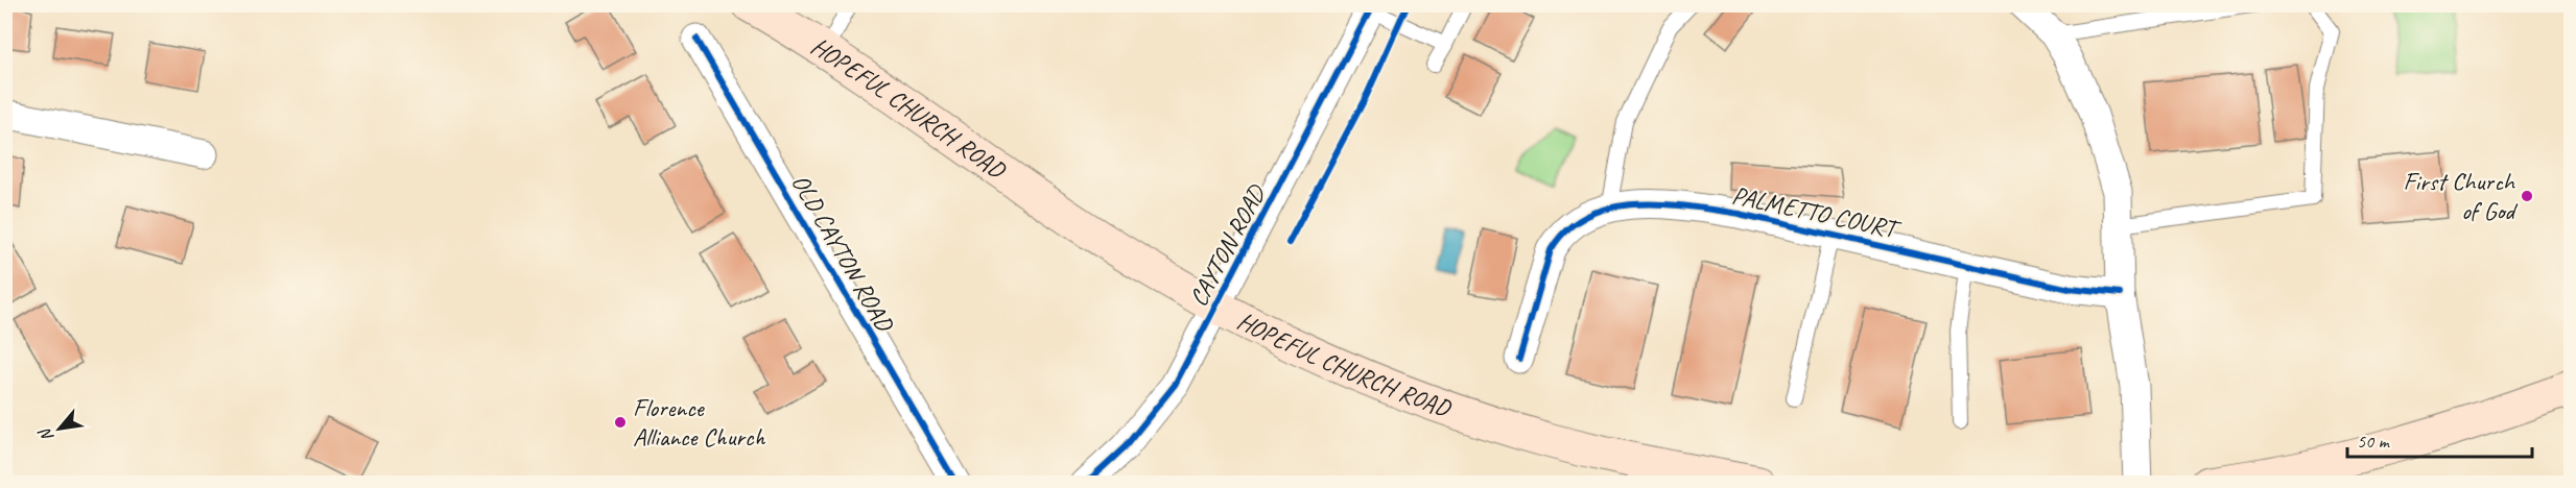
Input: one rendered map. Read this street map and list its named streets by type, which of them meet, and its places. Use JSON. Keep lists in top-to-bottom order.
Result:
{
  "streets": {
    "main road": ["HOPEFUL CHURCH ROAD"],
    "street": ["PALMETTO COURT", "CAYTON ROAD", "OLD CAYTON ROAD"]
  },
  "crossings": [
    ["HOPEFUL CHURCH ROAD", "CAYTON ROAD"]
  ],
  "places": ["First Church of God", "Florence Alliance Church"],
  "scale_bar": "50 m",
  "north": "bottom left"
}
